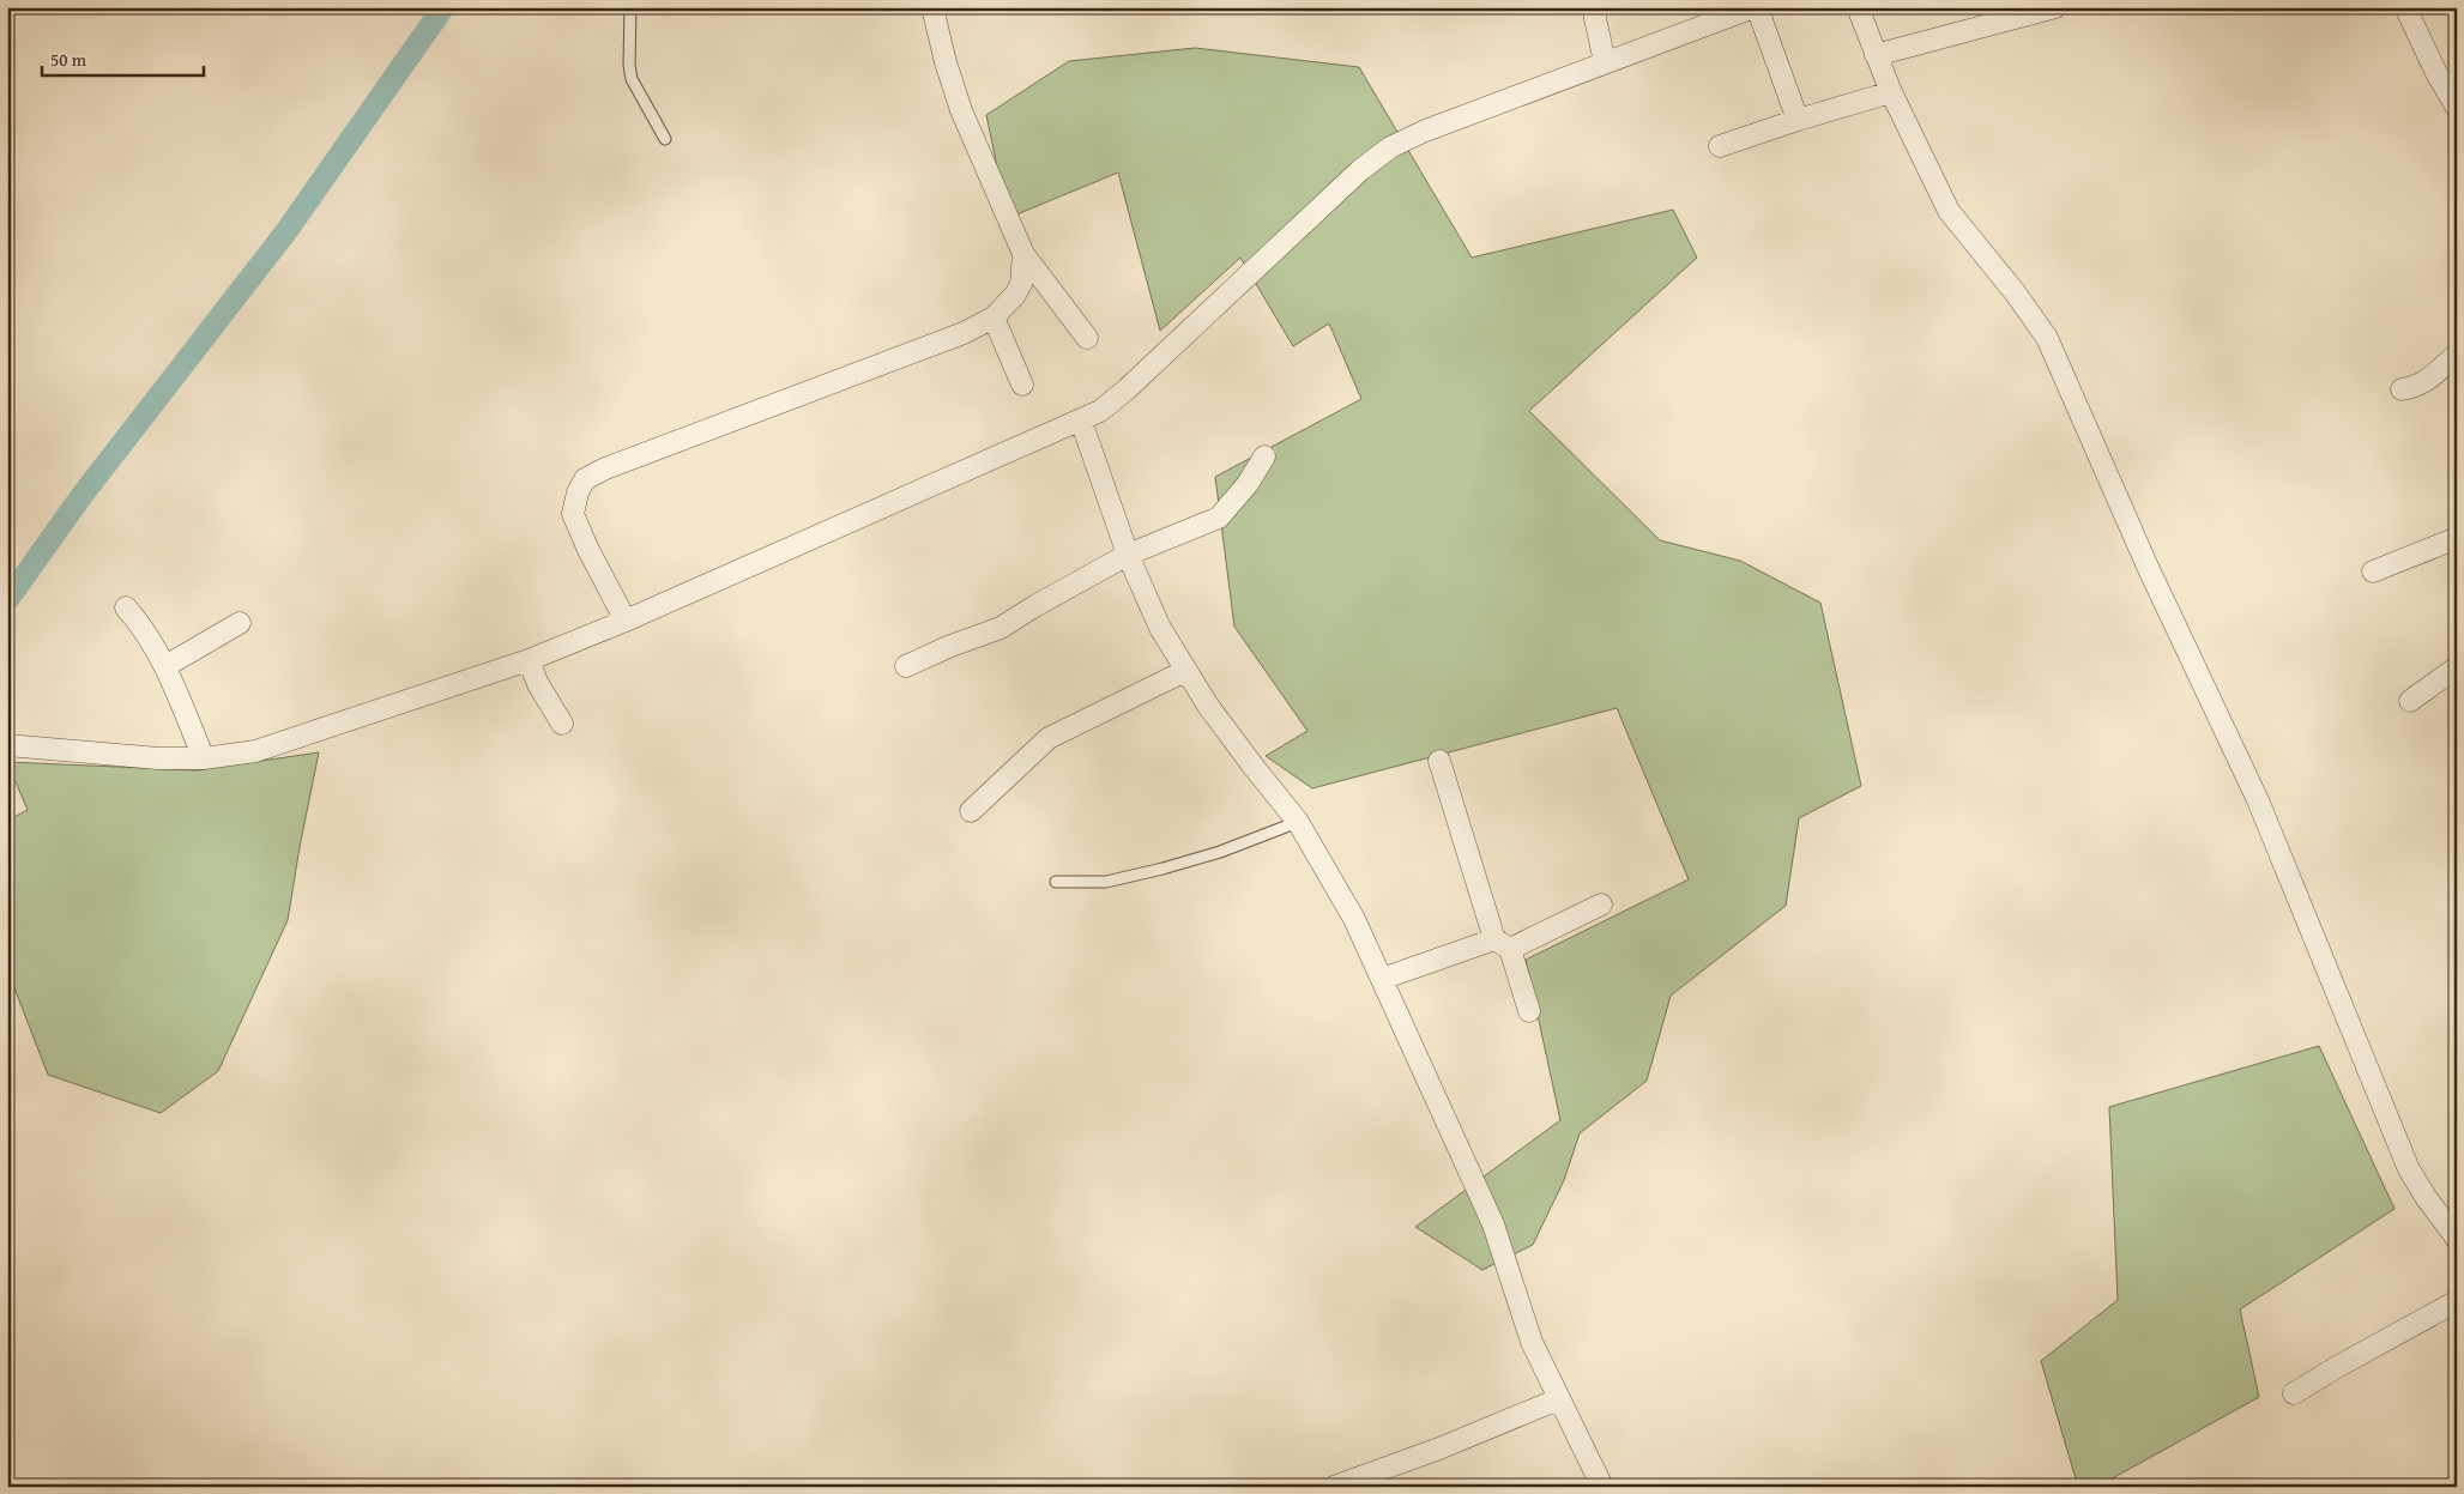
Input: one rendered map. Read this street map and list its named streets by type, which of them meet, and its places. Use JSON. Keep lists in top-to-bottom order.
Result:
{
  "scale_bar": "50 m"
}
